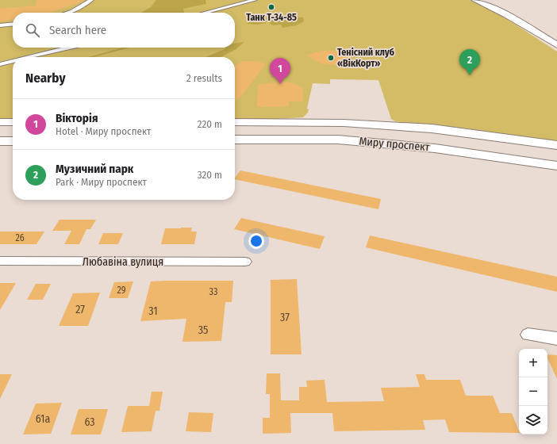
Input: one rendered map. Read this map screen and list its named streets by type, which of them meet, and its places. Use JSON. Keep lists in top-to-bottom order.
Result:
{
  "streets": {
    "main road": ["Миру проспект"],
    "street": ["Любавіна вулиця"]
  },
  "places": ["Танк Т-34-85", "Тенісний клуб «ВікКорт»"],
  "house_numbers": [
    "26",
    "29",
    "33",
    "27",
    "31",
    "37",
    "35",
    "61а",
    "63"
  ],
  "page": {
    "search": "Search here",
    "pins": ["2", "1"],
    "heading": ["Nearby", "2 results"],
    "list": [
      {
        "mark": "1",
        "name": "Вікторія",
        "note": "Hotel · Миру проспект",
        "value": "220 m"
      },
      {
        "mark": "2",
        "name": "Музичний парк",
        "note": "Park · Миру проспект",
        "value": "320 m"
      }
    ],
    "map_buttons": ["+", "−"]
  }
}
